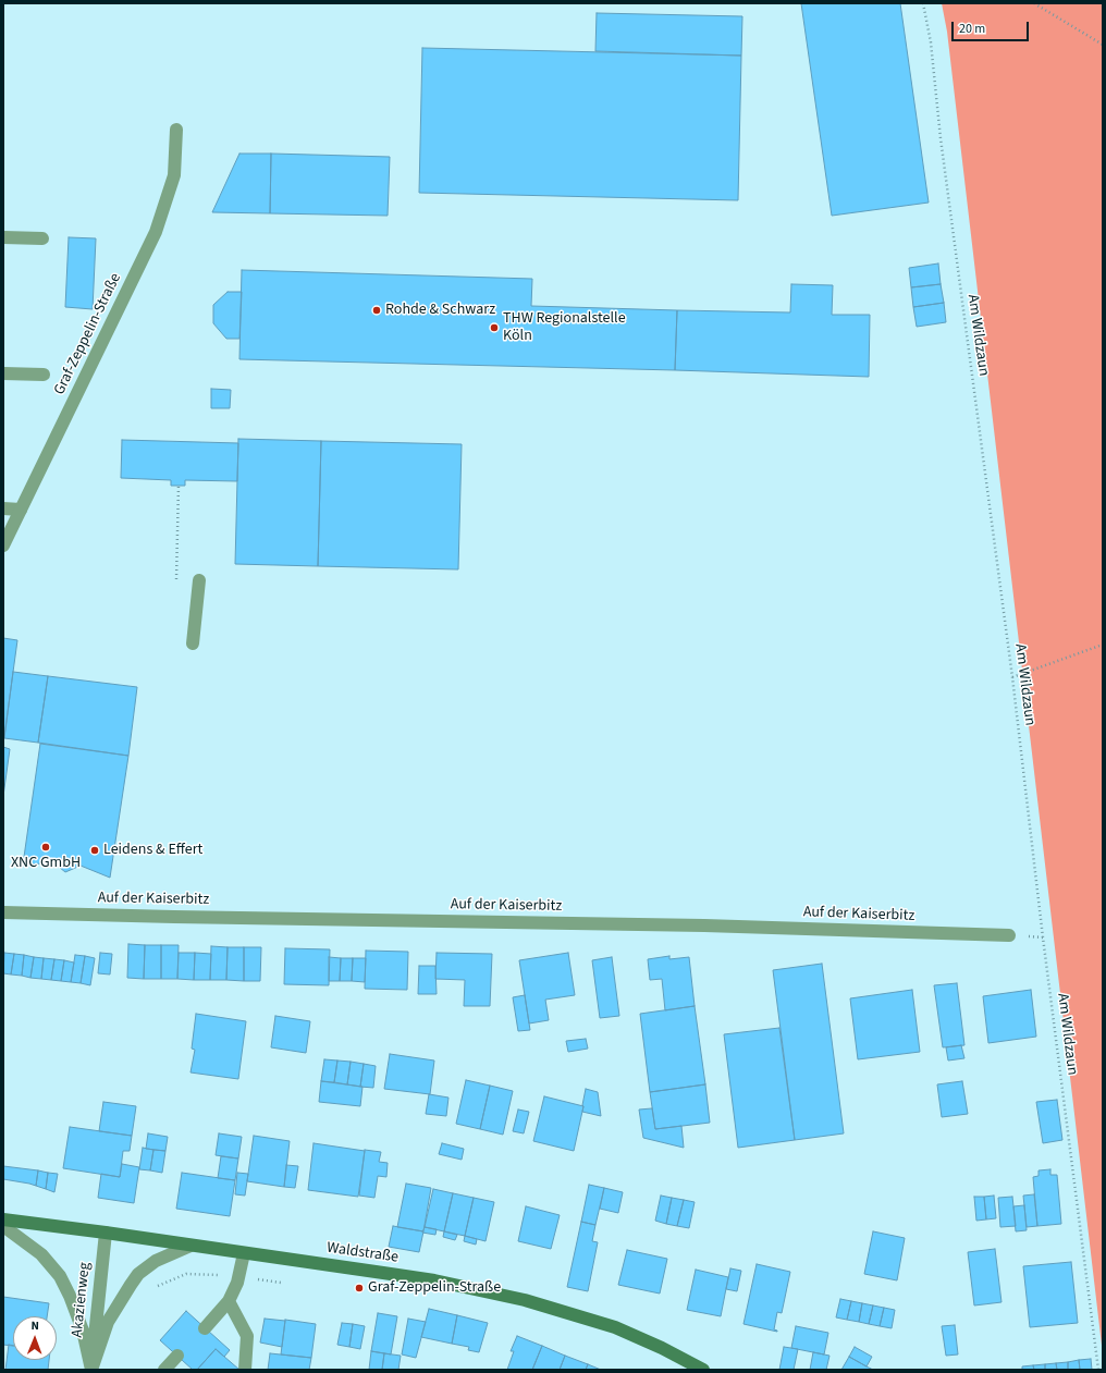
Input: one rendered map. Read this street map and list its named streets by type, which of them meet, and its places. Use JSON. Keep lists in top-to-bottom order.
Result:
{
  "streets": {
    "main road": ["Waldstraße"],
    "street": ["Graf-Zeppelin-Straße", "Auf der Kaiserbitz", "Akazienweg"],
    "path": ["Am Wildzaun"]
  },
  "crossings": [
    ["Waldstraße", "Akazienweg"]
  ],
  "places": [
    "Rohde & Schwarz",
    "THW Regionalstelle Köln",
    "XNC GmbH",
    "Leidens & Effert",
    "Graf-Zeppelin-Straße"
  ],
  "scale_bar": "20 m",
  "north": "top"
}
